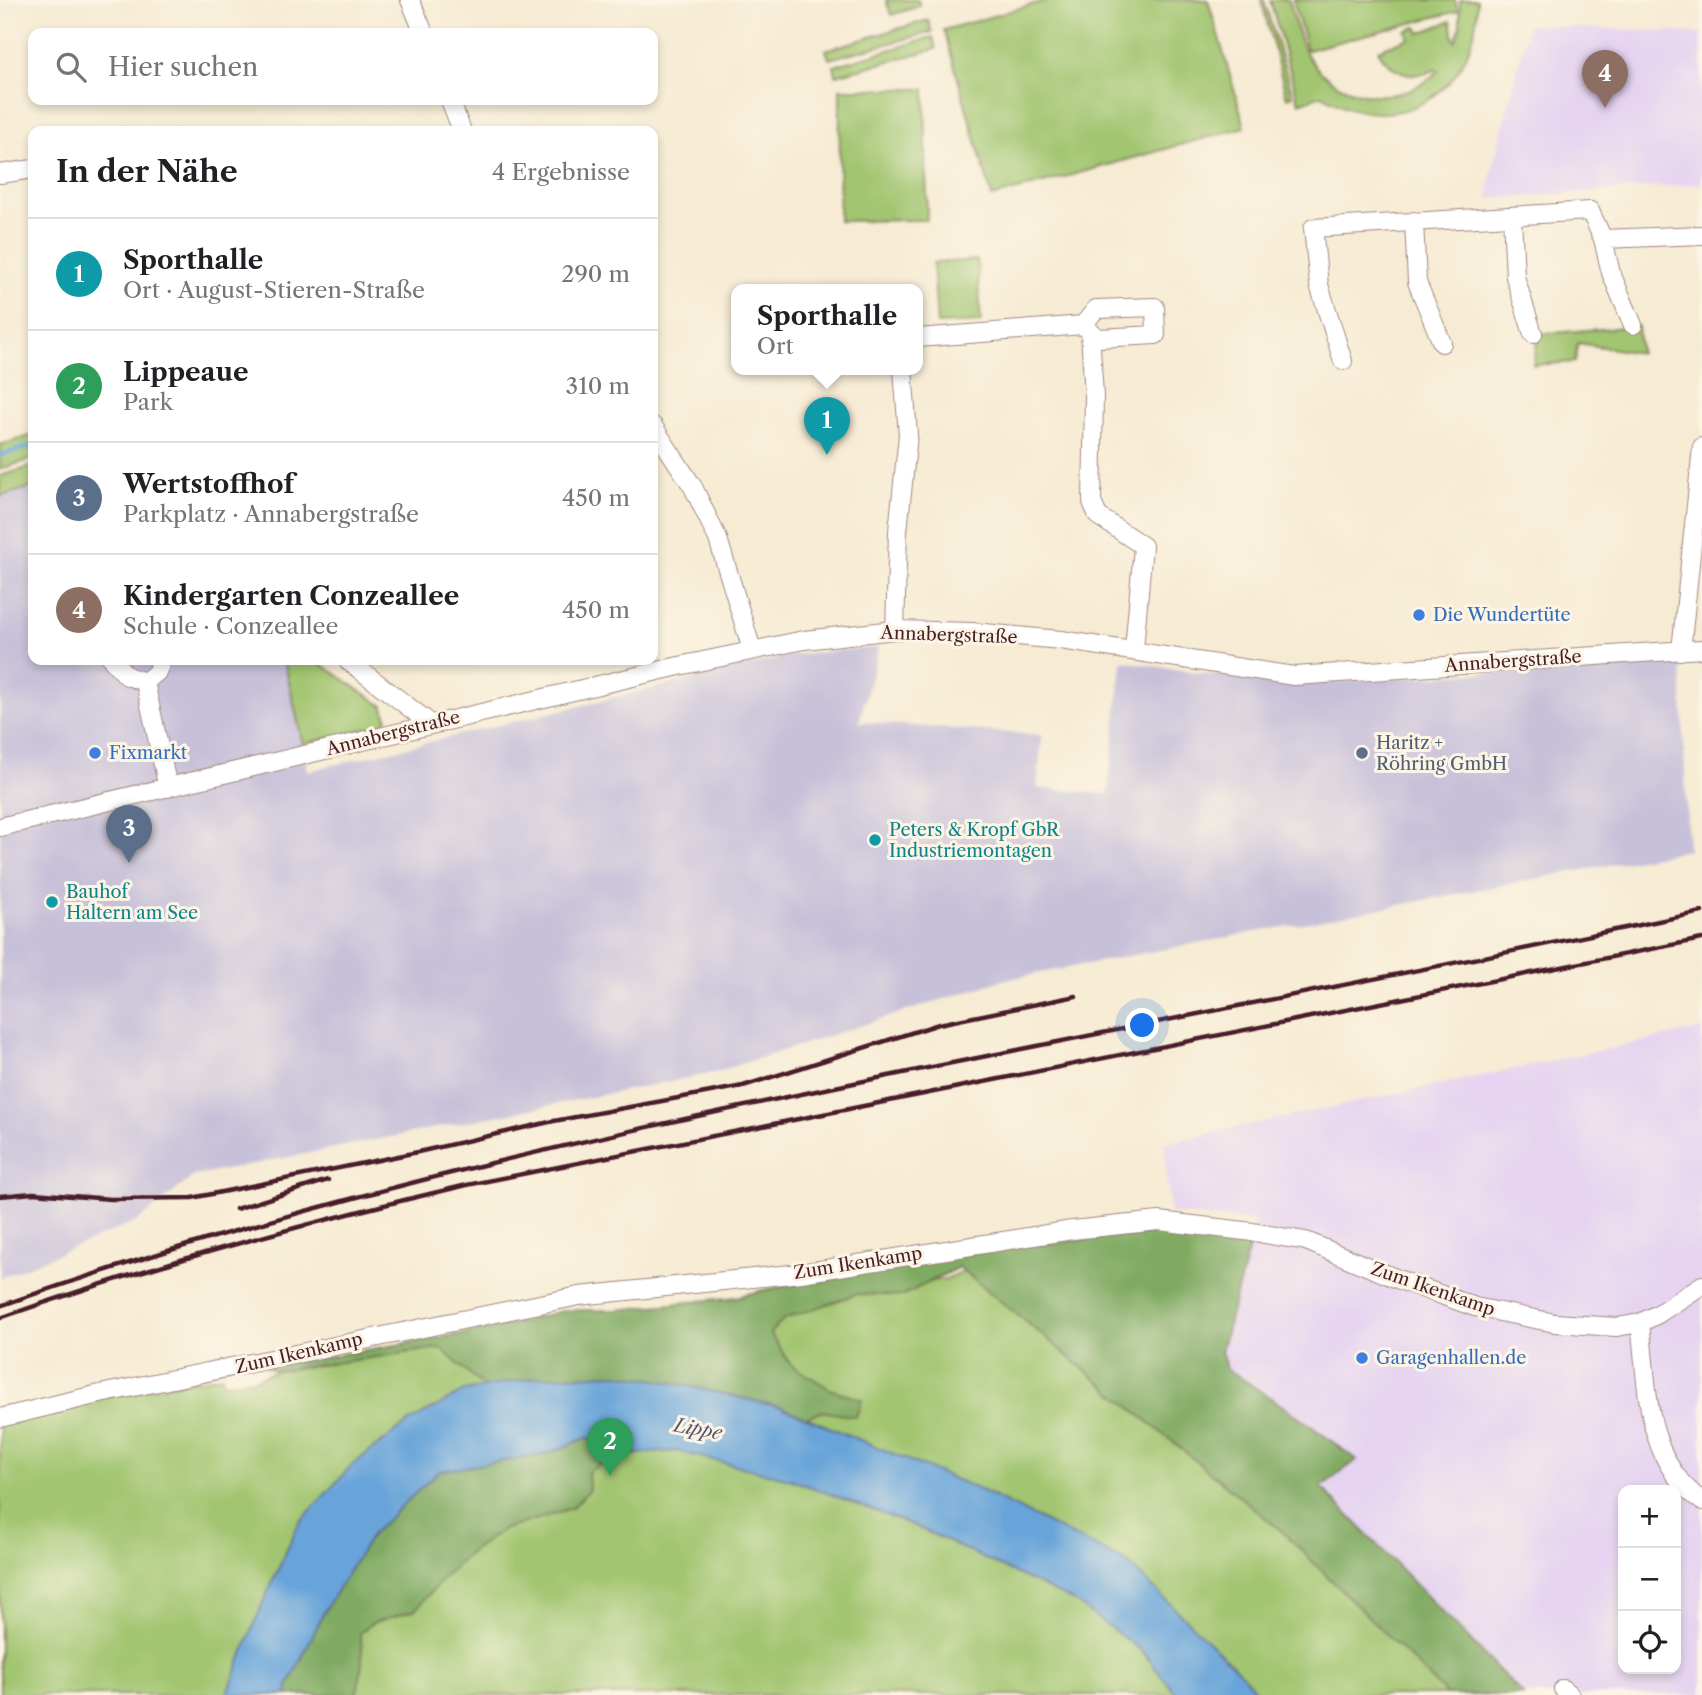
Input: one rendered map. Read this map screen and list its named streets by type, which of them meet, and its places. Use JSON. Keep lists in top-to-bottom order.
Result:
{
  "streets": {
    "street": ["Annabergstraße", "Zum Ikenkamp"]
  },
  "water": ["Lippe"],
  "places": [
    "Die Wundertüte",
    "Fixmarkt",
    "Haritz + Röhring GmbH",
    "Peters & Kropf GbR Industriemontagen",
    "Bauhof Haltern am See",
    "Garagenhallen.de"
  ],
  "page": {
    "search": "Hier suchen",
    "pins": [
      "4",
      "1",
      "3",
      "2"
    ],
    "heading": ["In der Nähe", "4 Ergebnisse"],
    "list": [
      {
        "mark": "1",
        "name": "Sporthalle",
        "note": "Ort · August-Stieren-Straße",
        "value": "290 m"
      },
      {
        "mark": "2",
        "name": "Lippeaue",
        "note": "Park",
        "value": "310 m"
      },
      {
        "mark": "3",
        "name": "Wertstoffhof",
        "note": "Parkplatz · Annabergstraße",
        "value": "450 m"
      },
      {
        "mark": "4",
        "name": "Kindergarten Conzeallee",
        "note": "Schule · Conzeallee",
        "value": "450 m"
      }
    ],
    "popup": ["Sporthalle", "Ort"],
    "map_buttons": ["+", "−"]
  }
}
